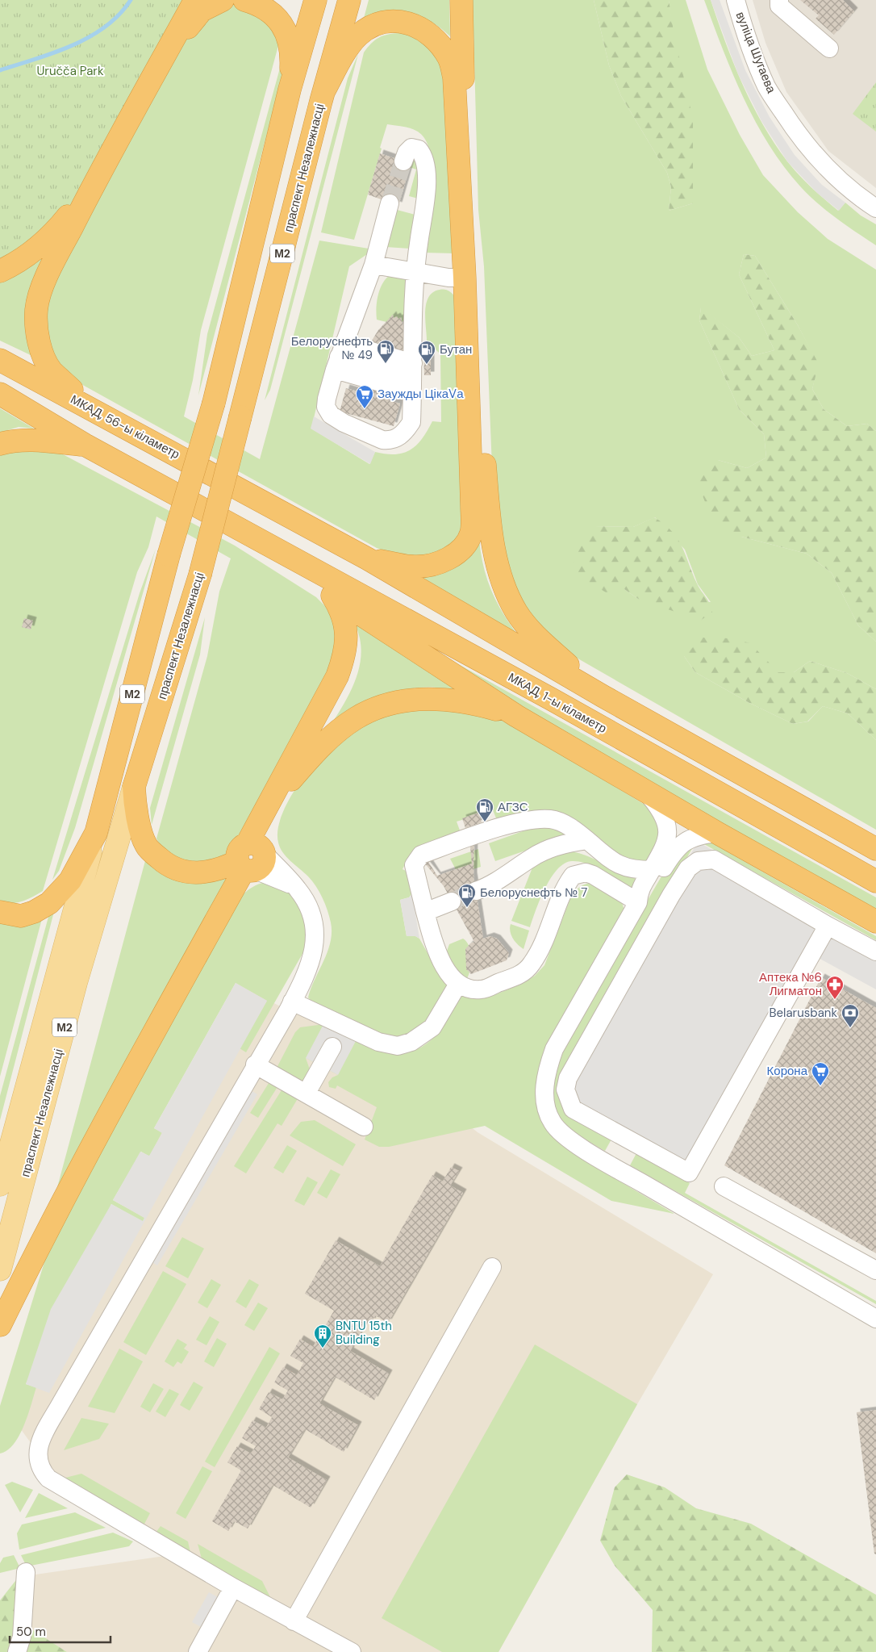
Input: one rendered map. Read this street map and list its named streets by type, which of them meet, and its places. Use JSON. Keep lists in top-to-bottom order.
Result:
{
  "streets": {
    "highway": [
      "праспект Незалежнасці",
      "М2",
      "МКАД, 56-ы кіламетр",
      "МКАД, 1-ы кіламетр"
    ],
    "street": ["вуліца Шугаева"]
  },
  "parks": ["Uručča Park"],
  "places": {
    "fuel station": [
      "Белоруснефть № 49",
      "Бутан",
      "АГЗС",
      "Белоруснефть № 7"
    ],
    "supermarket": ["Заужды ЦікаVа", "Корона"],
    "pharmacy": ["Аптека №6 Лигматон"],
    "bank": ["Belarusbank"],
    "building": ["BNTU 15th Building"]
  },
  "scale_bar": "50 m"
}
